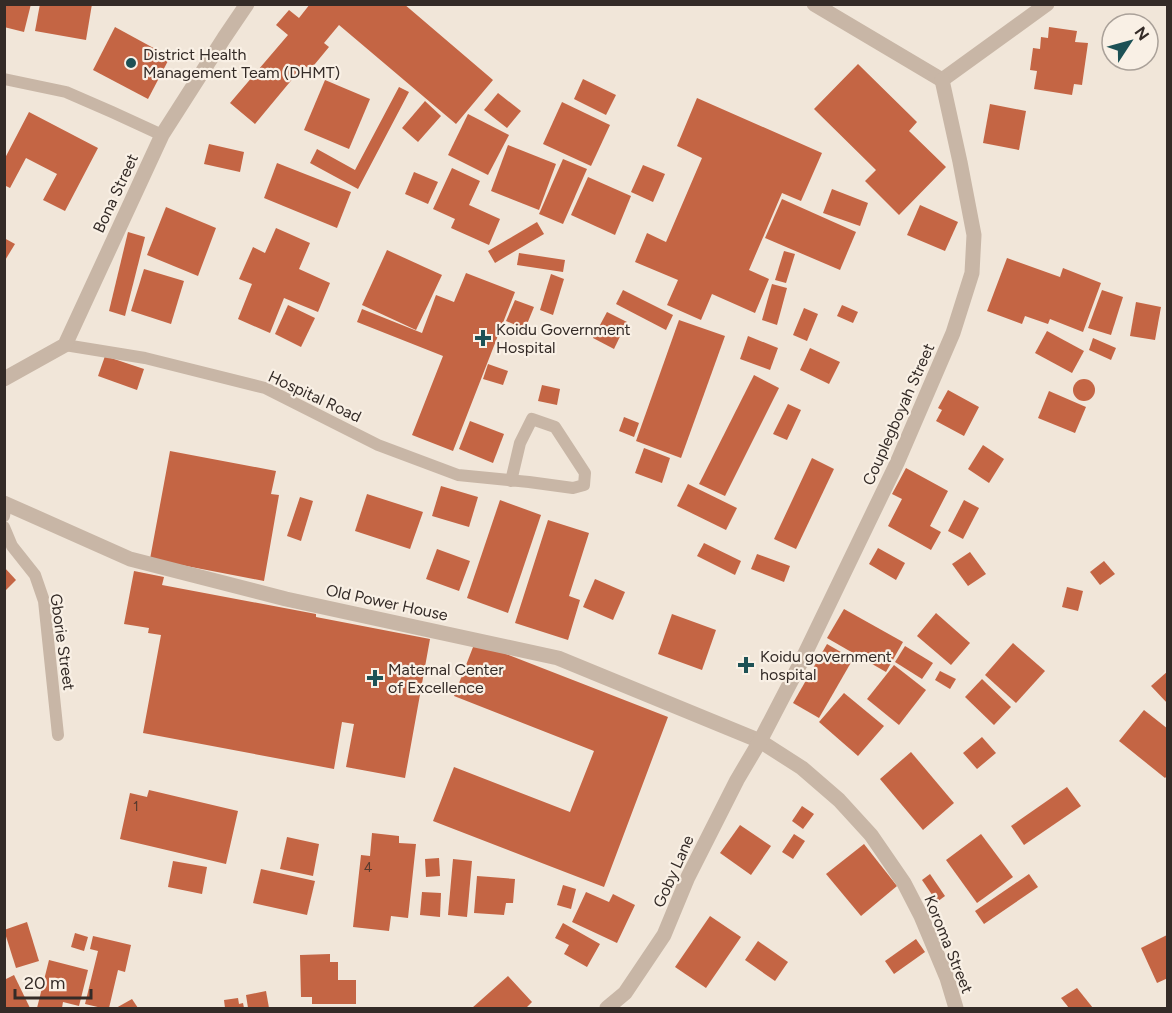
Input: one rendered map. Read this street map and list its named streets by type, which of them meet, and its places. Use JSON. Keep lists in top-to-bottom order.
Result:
{
  "streets": {
    "street": [
      "Bona Street",
      "Couplegboyah Street",
      "Old Power House",
      "Goby Lane",
      "Koroma Street"
    ],
    "lane": ["Hospital Road", "Gborie Street"]
  },
  "crossings": [
    ["Bona Street", "Hospital Road"],
    ["Couplegboyah Street", "Old Power House"],
    ["Couplegboyah Street", "Goby Lane"],
    ["Couplegboyah Street", "Koroma Street"],
    ["Old Power House", "Goby Lane"],
    ["Old Power House", "Koroma Street"],
    ["Goby Lane", "Koroma Street"]
  ],
  "places": {
    "other": ["District Health Management Team (DHMT)"],
    "health": ["Koidu Government Hospital", "Koidu government hospital", "Maternal Center of Excellence"]
  },
  "house_numbers": ["1", "4"],
  "scale_bar": "20 m",
  "north": "top right"
}
